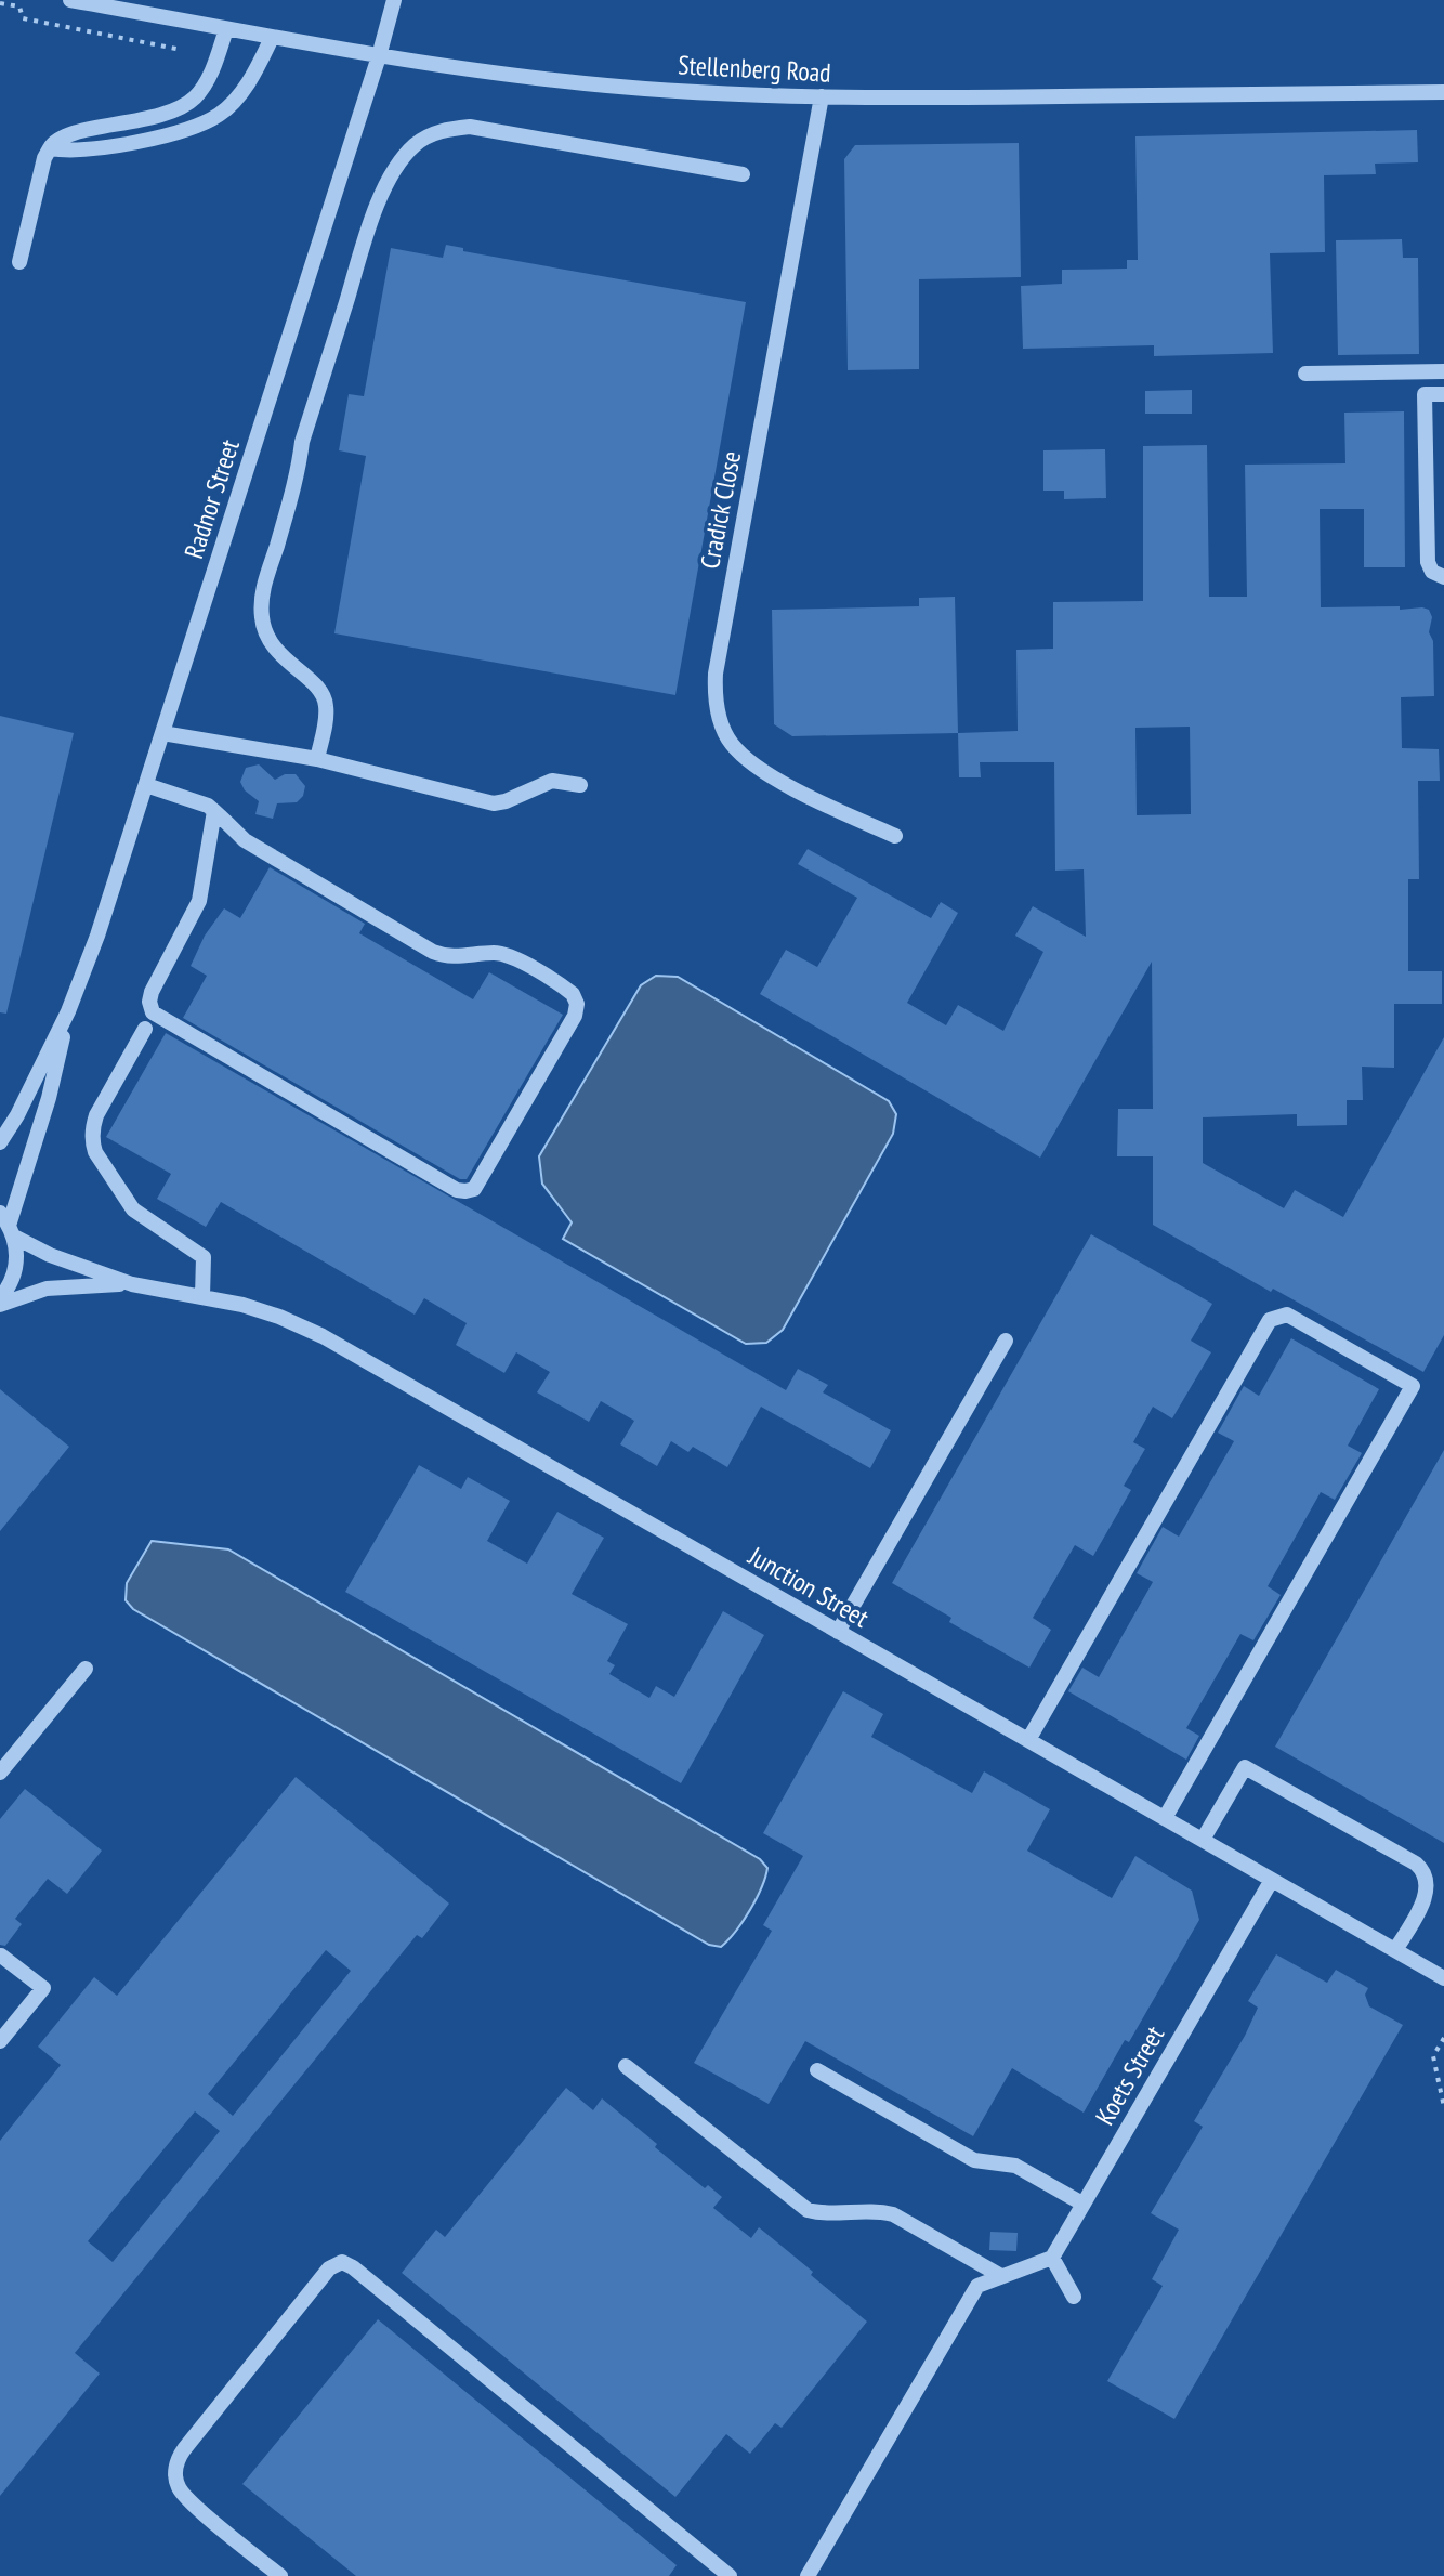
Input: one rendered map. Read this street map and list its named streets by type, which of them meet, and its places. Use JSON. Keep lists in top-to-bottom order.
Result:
{
  "streets": {
    "street": [
      "Stellenberg Road",
      "Radnor Street",
      "Cradick Close",
      "Junction Street",
      "Koets Street"
    ]
  },
  "crossings": [
    ["Stellenberg Road", "Radnor Street"],
    ["Stellenberg Road", "Cradick Close"],
    ["Radnor Street", "Junction Street"],
    ["Junction Street", "Koets Street"]
  ]
}
